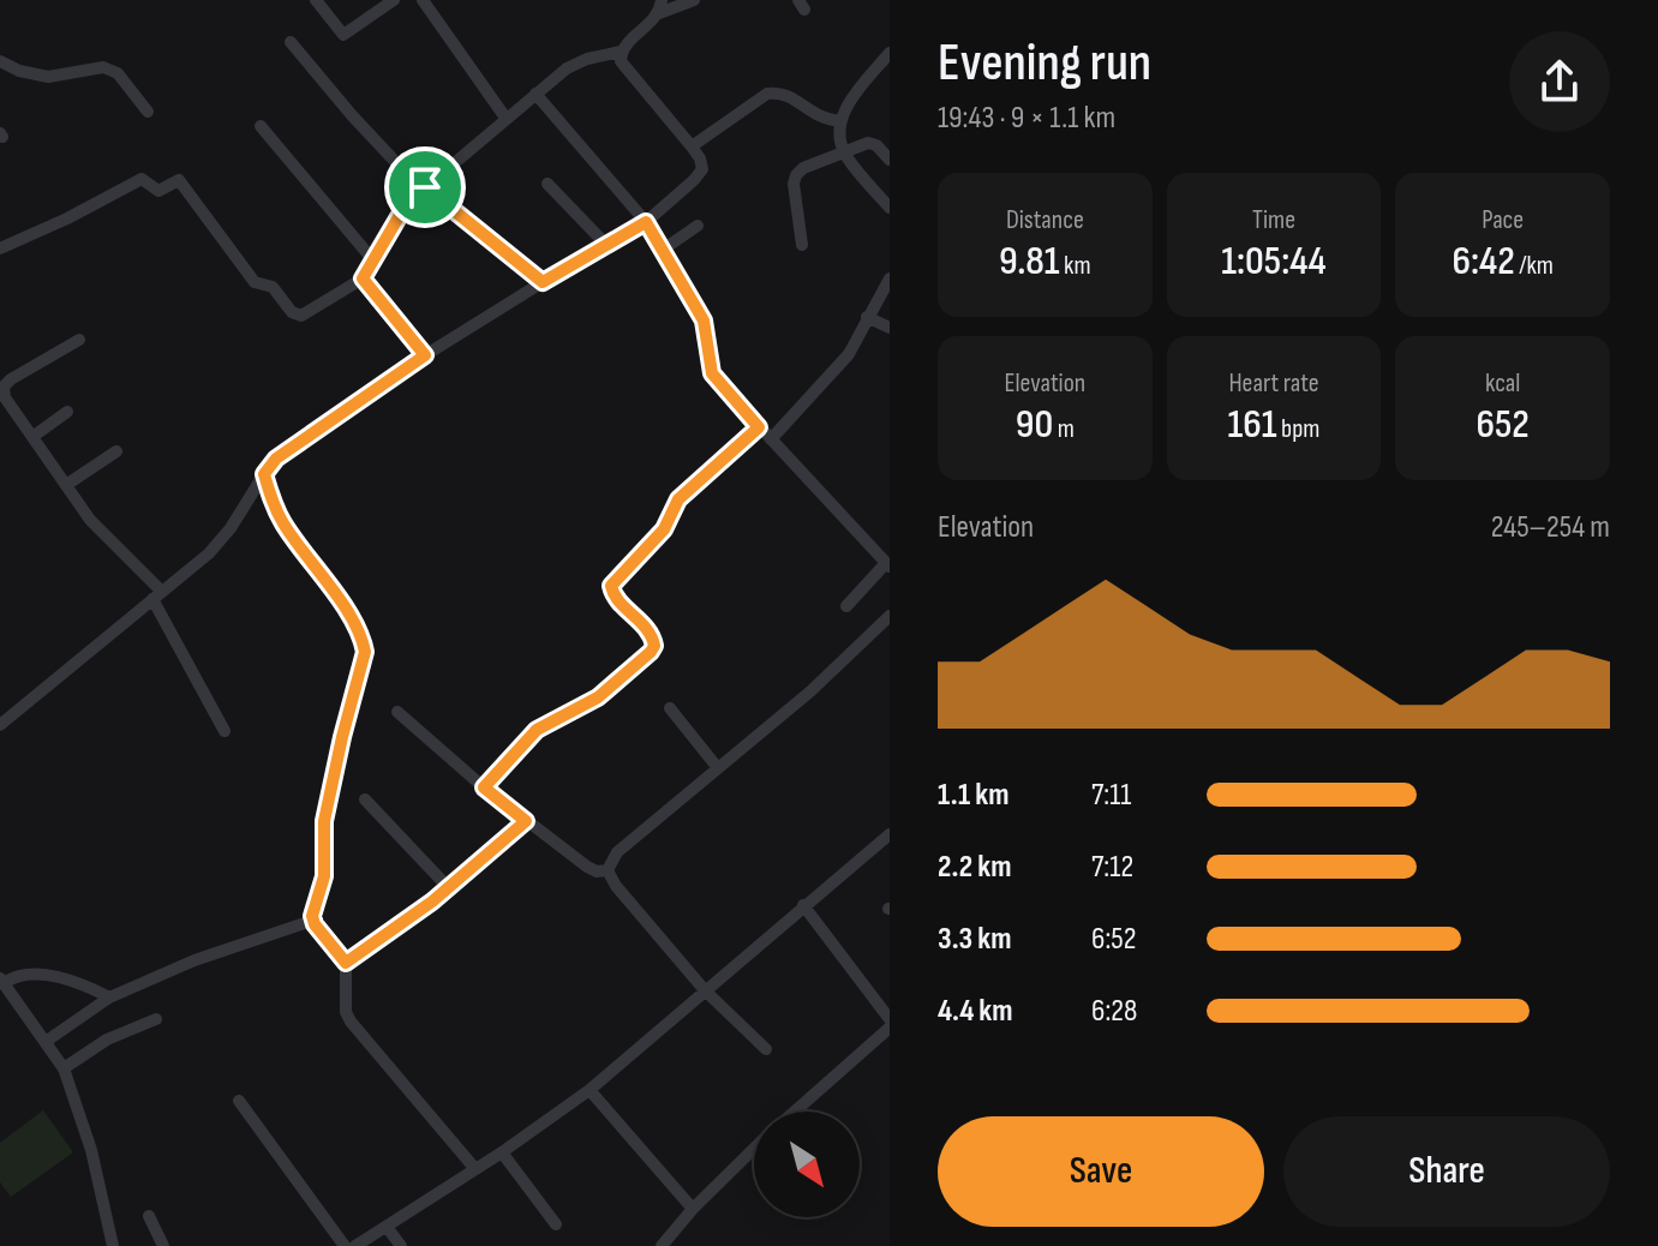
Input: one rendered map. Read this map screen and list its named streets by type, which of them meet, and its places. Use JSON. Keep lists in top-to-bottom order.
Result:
{
  "north": "bottom right",
  "page": {
    "heading": ["Evening run", "19:43 · 9 × 1.1 km"],
    "stats": [
      ["Distance", "9.81 km"],
      ["Time", "1:05:44"],
      ["Pace", "6:42 /km"],
      ["Elevation", "90 m"],
      ["Heart rate", "161 bpm"],
      ["kcal", "652"]
    ],
    "chart": ["Elevation", "245–254 m"],
    "list": [
      {
        "name": "1.1 km",
        "note": "7:11"
      },
      {
        "name": "2.2 km",
        "note": "7:12"
      },
      {
        "name": "3.3 km",
        "note": "6:52"
      },
      {
        "name": "4.4 km",
        "note": "6:28"
      }
    ],
    "buttons": ["Save", "Share"]
  }
}
